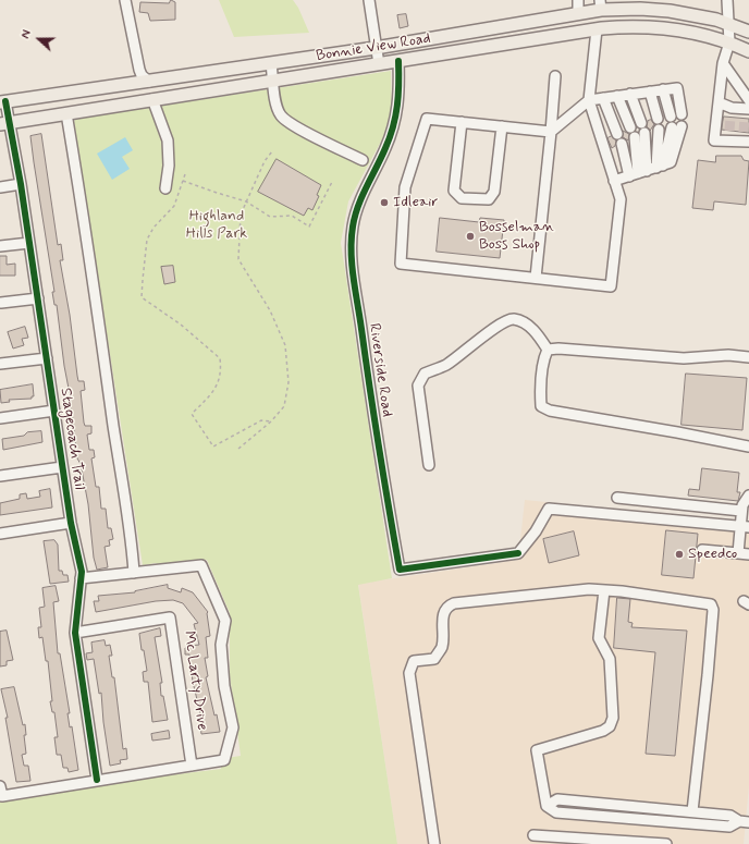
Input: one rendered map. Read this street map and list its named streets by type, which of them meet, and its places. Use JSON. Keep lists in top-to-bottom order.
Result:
{
  "streets": {
    "main road": ["Bonnie View Road"],
    "street": ["Riverside Road", "Stagecoach Trail", "Mc Larty Drive"]
  },
  "crossings": [
    ["Bonnie View Road", "Riverside Road"],
    ["Bonnie View Road", "Stagecoach Trail"],
    ["Stagecoach Trail", "Mc Larty Drive"]
  ],
  "parks": ["Highland Hills Park"],
  "places": ["Idleair", "Bosselman Boss Shop", "Speedco"],
  "north": "left"
}
